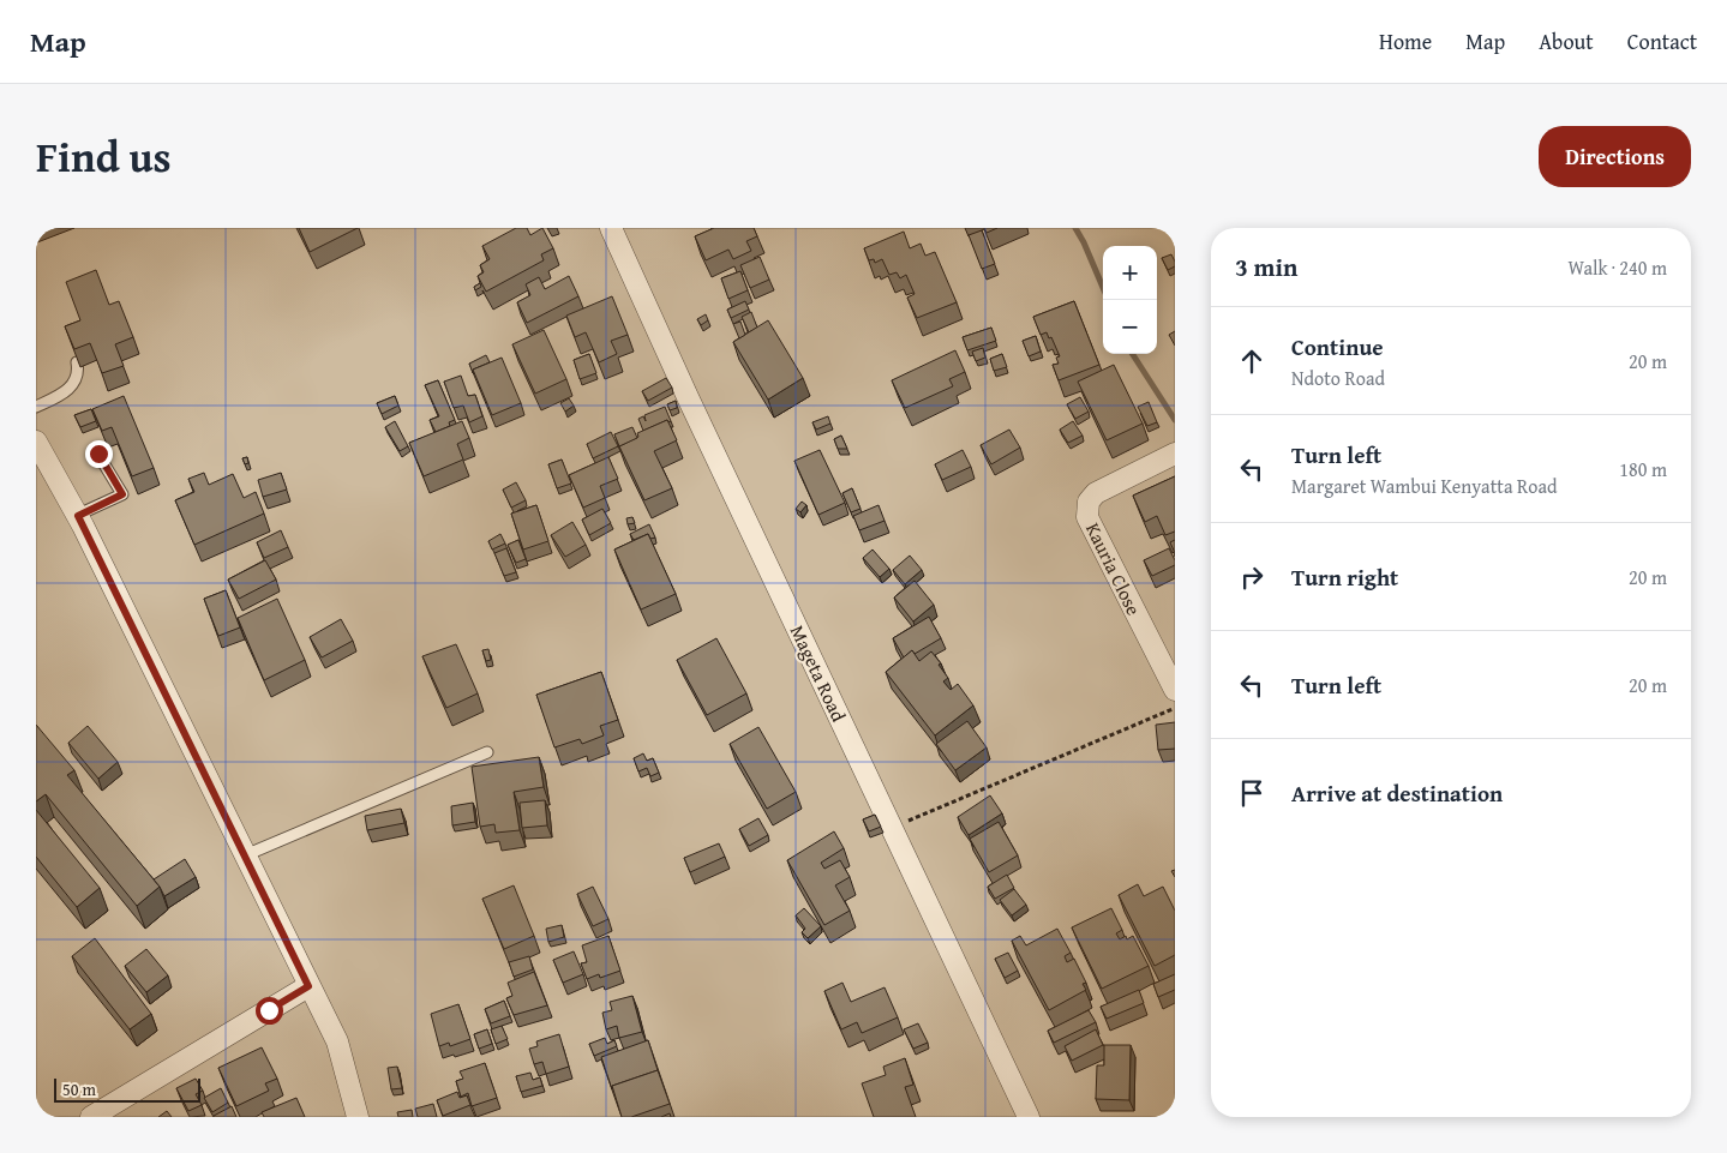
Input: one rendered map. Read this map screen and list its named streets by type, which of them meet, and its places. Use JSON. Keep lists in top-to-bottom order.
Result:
{
  "streets": {
    "street": ["Kauria Close", "Mageta Road"]
  },
  "scale_bar": "50 m",
  "page": {
    "header": "Map",
    "nav": [
      "Home",
      "Map",
      "About",
      "Contact"
    ],
    "title": "Find us",
    "buttons": "Directions",
    "heading": ["3 min", "Walk · 240 m"],
    "map_buttons": ["+", "−"],
    "list": [
      ["Continue", "Ndoto Road", "20 m"],
      ["Turn left", "Margaret Wambui Kenyatta Road", "180 m"],
      ["Turn right", "20 m"],
      ["Turn left", "20 m"],
      "Arrive at destination"
    ],
    "scale": "50 m"
  }
}
